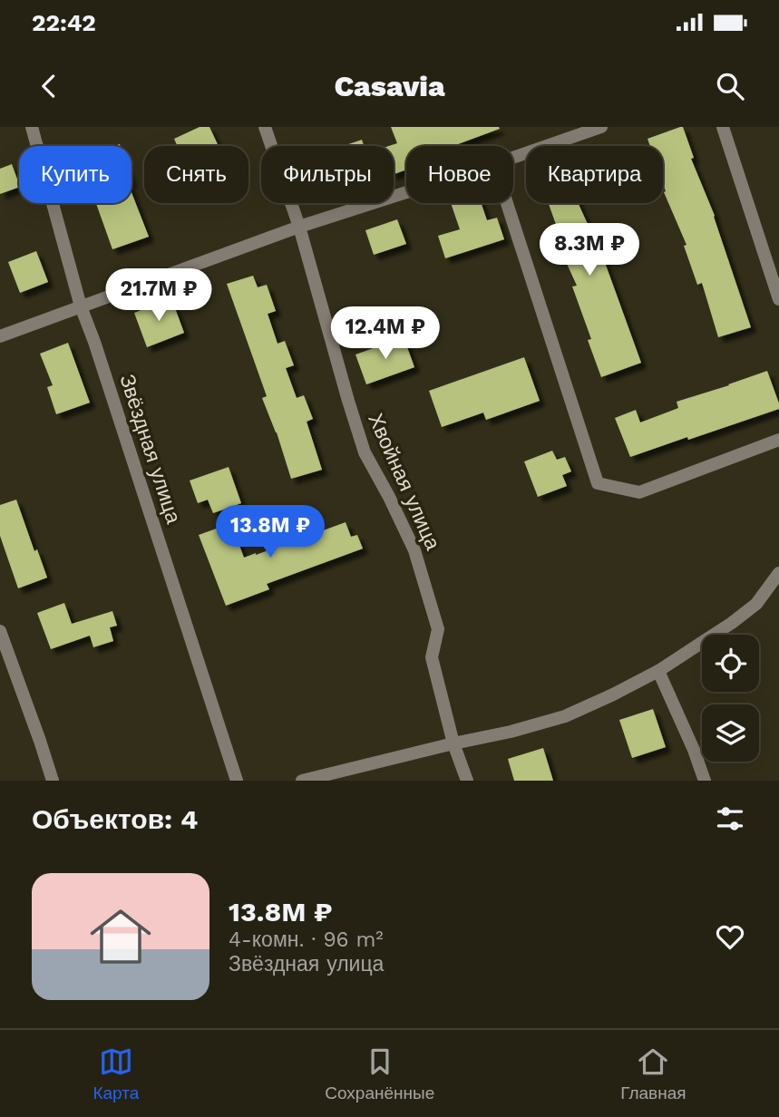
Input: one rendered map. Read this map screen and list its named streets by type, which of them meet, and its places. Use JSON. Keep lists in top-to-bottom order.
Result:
{
  "streets": {
    "street": ["Звёздная улица", "Хвойная улица"]
  },
  "page": {
    "status": "22:42",
    "header": "Casavia",
    "chip": [
      "Купить",
      "Снять",
      "Фильтры",
      "Новое",
      "Квартира"
    ],
    "price": [
      "8.3M ₽",
      "21.7M ₽",
      "12.4M ₽",
      "13.8M ₽"
    ],
    "heading": "Объектов: 4",
    "list": [
      {
        "name": "13.8M ₽",
        "note": "4-комн. · 96 m² · Звёздная улица"
      }
    ],
    "tabs": ["Карта", "Сохранённые", "Главная"]
  }
}
